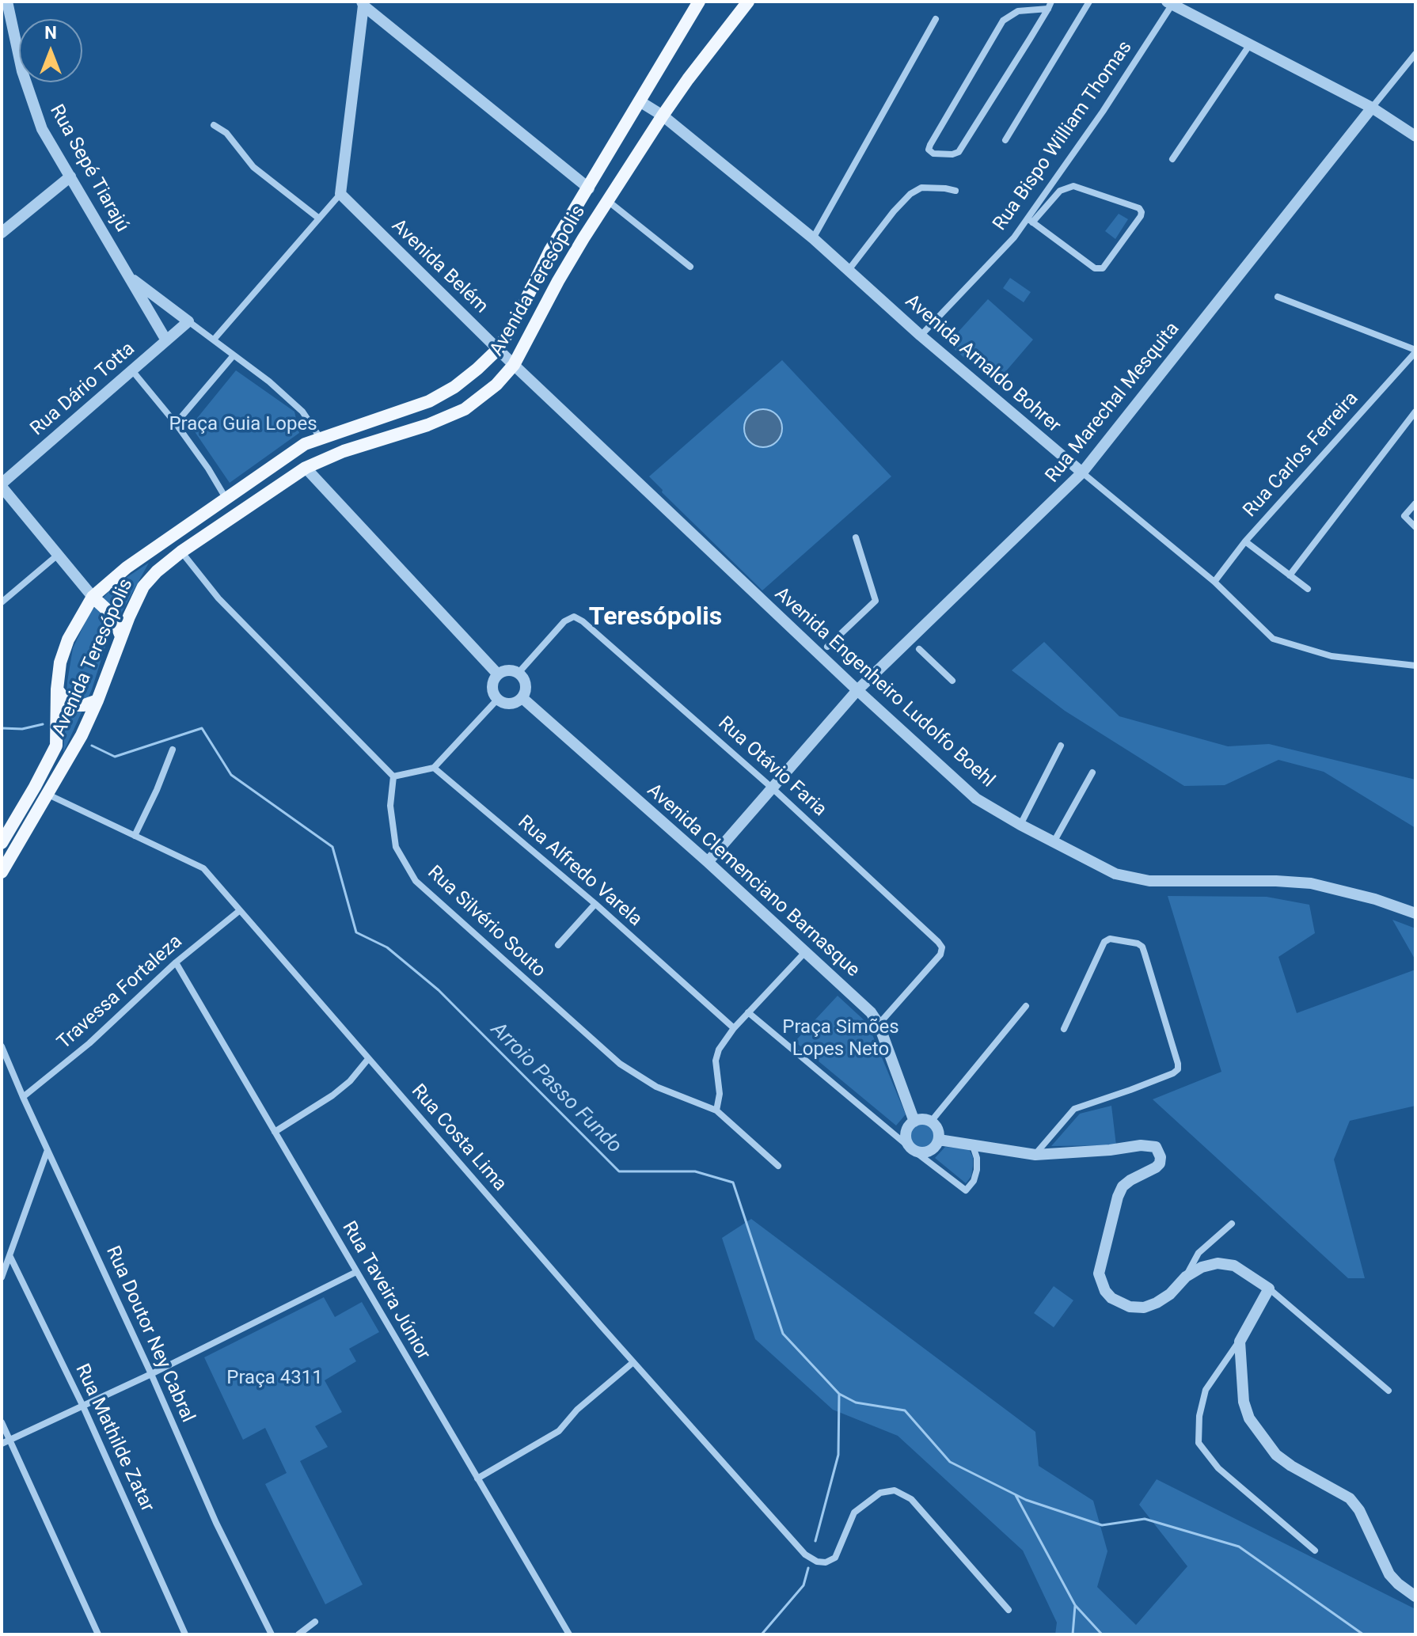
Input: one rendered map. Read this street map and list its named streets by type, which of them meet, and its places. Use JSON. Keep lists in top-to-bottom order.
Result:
{
  "streets": {
    "main road": ["Avenida Teresópolis"],
    "street": [
      "Rua Bispo William Thomas",
      "Rua Sepé Tiarajú",
      "Avenida Belém",
      "Avenida Arnaldo Bohrer",
      "Rua Dário Totta",
      "Rua Marechal Mesquita",
      "Rua Carlos Ferreira",
      "Avenida Engenheiro Ludolfo Boehl",
      "Rua Otávio Faria",
      "Rua Alfredo Varela",
      "Avenida Clemenciano Barnasque",
      "Rua Silvério Souto",
      "Travessa Fortaleza",
      "Rua Costa Lima",
      "Rua Taveira Júnior",
      "Rua Doutor Ney Cabral",
      "Rua Mathilde Zatar"
    ]
  },
  "crossings": [
    ["Rua Bispo William Thomas", "Avenida Arnaldo Bohrer"],
    ["Rua Sepé Tiarajú", "Rua Dário Totta"],
    ["Avenida Belém", "Avenida Teresópolis"],
    ["Avenida Belém", "Avenida Engenheiro Ludolfo Boehl"],
    ["Avenida Teresópolis", "Avenida Arnaldo Bohrer"],
    ["Avenida Teresópolis", "Avenida Engenheiro Ludolfo Boehl"],
    ["Avenida Teresópolis", "Rua Costa Lima"],
    ["Avenida Arnaldo Bohrer", "Rua Marechal Mesquita"],
    ["Avenida Arnaldo Bohrer", "Rua Carlos Ferreira"],
    ["Rua Marechal Mesquita", "Avenida Engenheiro Ludolfo Boehl"],
    ["Rua Marechal Mesquita", "Rua Otávio Faria"],
    ["Rua Marechal Mesquita", "Avenida Clemenciano Barnasque"],
    ["Rua Otávio Faria", "Avenida Clemenciano Barnasque"],
    ["Travessa Fortaleza", "Rua Costa Lima"],
    ["Travessa Fortaleza", "Rua Taveira Júnior"],
    ["Travessa Fortaleza", "Rua Doutor Ney Cabral"]
  ],
  "districts": ["Teresópolis"],
  "water": ["Arroio Passo Fundo"],
  "parks": ["Praça Guia Lopes", "Praça Simões Lopes Neto", "Praça 4311"],
  "north": "top"
}
